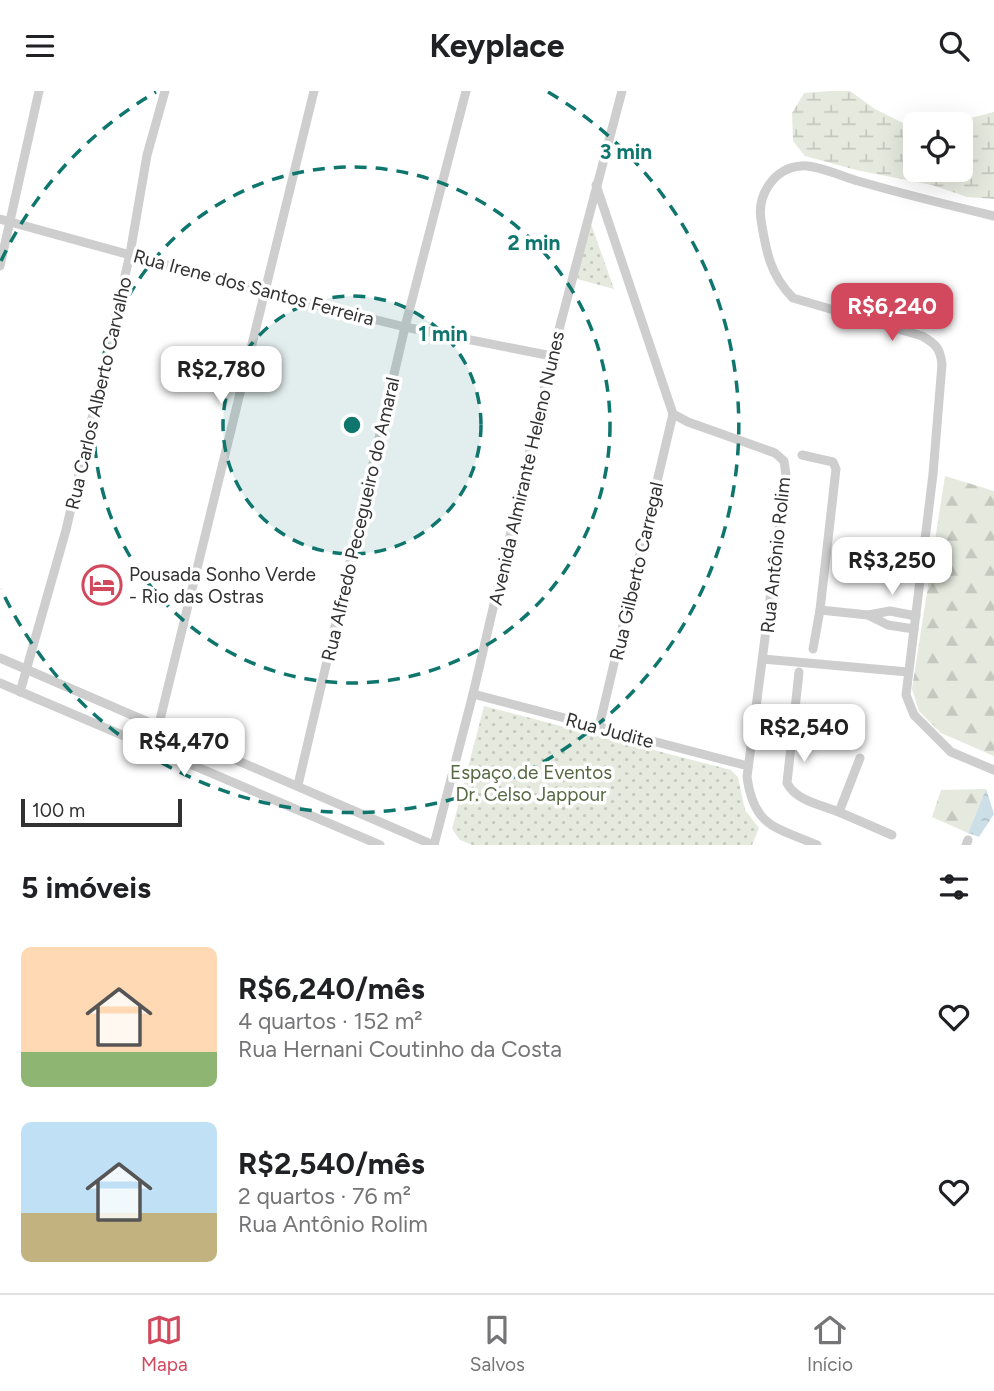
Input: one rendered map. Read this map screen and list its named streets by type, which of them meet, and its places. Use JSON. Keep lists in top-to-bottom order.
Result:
{
  "streets": {
    "street": [
      "Rua Irene dos Santos Ferreira",
      "Rua Carlos Alberto Carvalho",
      "Avenida Almirante Heleno Nunes",
      "Rua Alfredo Pecegueiro do Amaral",
      "Rua Antônio Rolim",
      "Rua Gilberto Carregal",
      "Rua Judite"
    ]
  },
  "crossings": [
    ["Rua Irene dos Santos Ferreira", "Rua Carlos Alberto Carvalho"],
    ["Rua Irene dos Santos Ferreira", "Avenida Almirante Heleno Nunes"],
    ["Rua Irene dos Santos Ferreira", "Rua Alfredo Pecegueiro do Amaral"],
    ["Avenida Almirante Heleno Nunes", "Rua Judite"],
    ["Rua Antônio Rolim", "Rua Gilberto Carregal"],
    ["Rua Antônio Rolim", "Rua Judite"],
    ["Rua Gilberto Carregal", "Rua Judite"]
  ],
  "parks": ["Espaço de Eventos Dr. Celso Jappour"],
  "places": {
    "hotel": ["Pousada Sonho Verde - Rio das Ostras"]
  },
  "scale_bar": "100 m",
  "page": {
    "header": "Keyplace",
    "price": [
      "R$6,240",
      "R$2,780",
      "R$3,250",
      "R$2,540",
      "R$4,470"
    ],
    "scale": "100 m",
    "heading": "5 imóveis",
    "list": [
      {
        "name": "R$6,240/mês",
        "note": "4 quartos · 152 m² · Rua Hernani Coutinho da Costa"
      },
      {
        "name": "R$2,540/mês",
        "note": "2 quartos · 76 m² · Rua Antônio Rolim"
      }
    ],
    "tabs": ["Mapa", "Salvos", "Início"]
  },
  "rings": ["3 min", "2 min", "1 min"]
}
